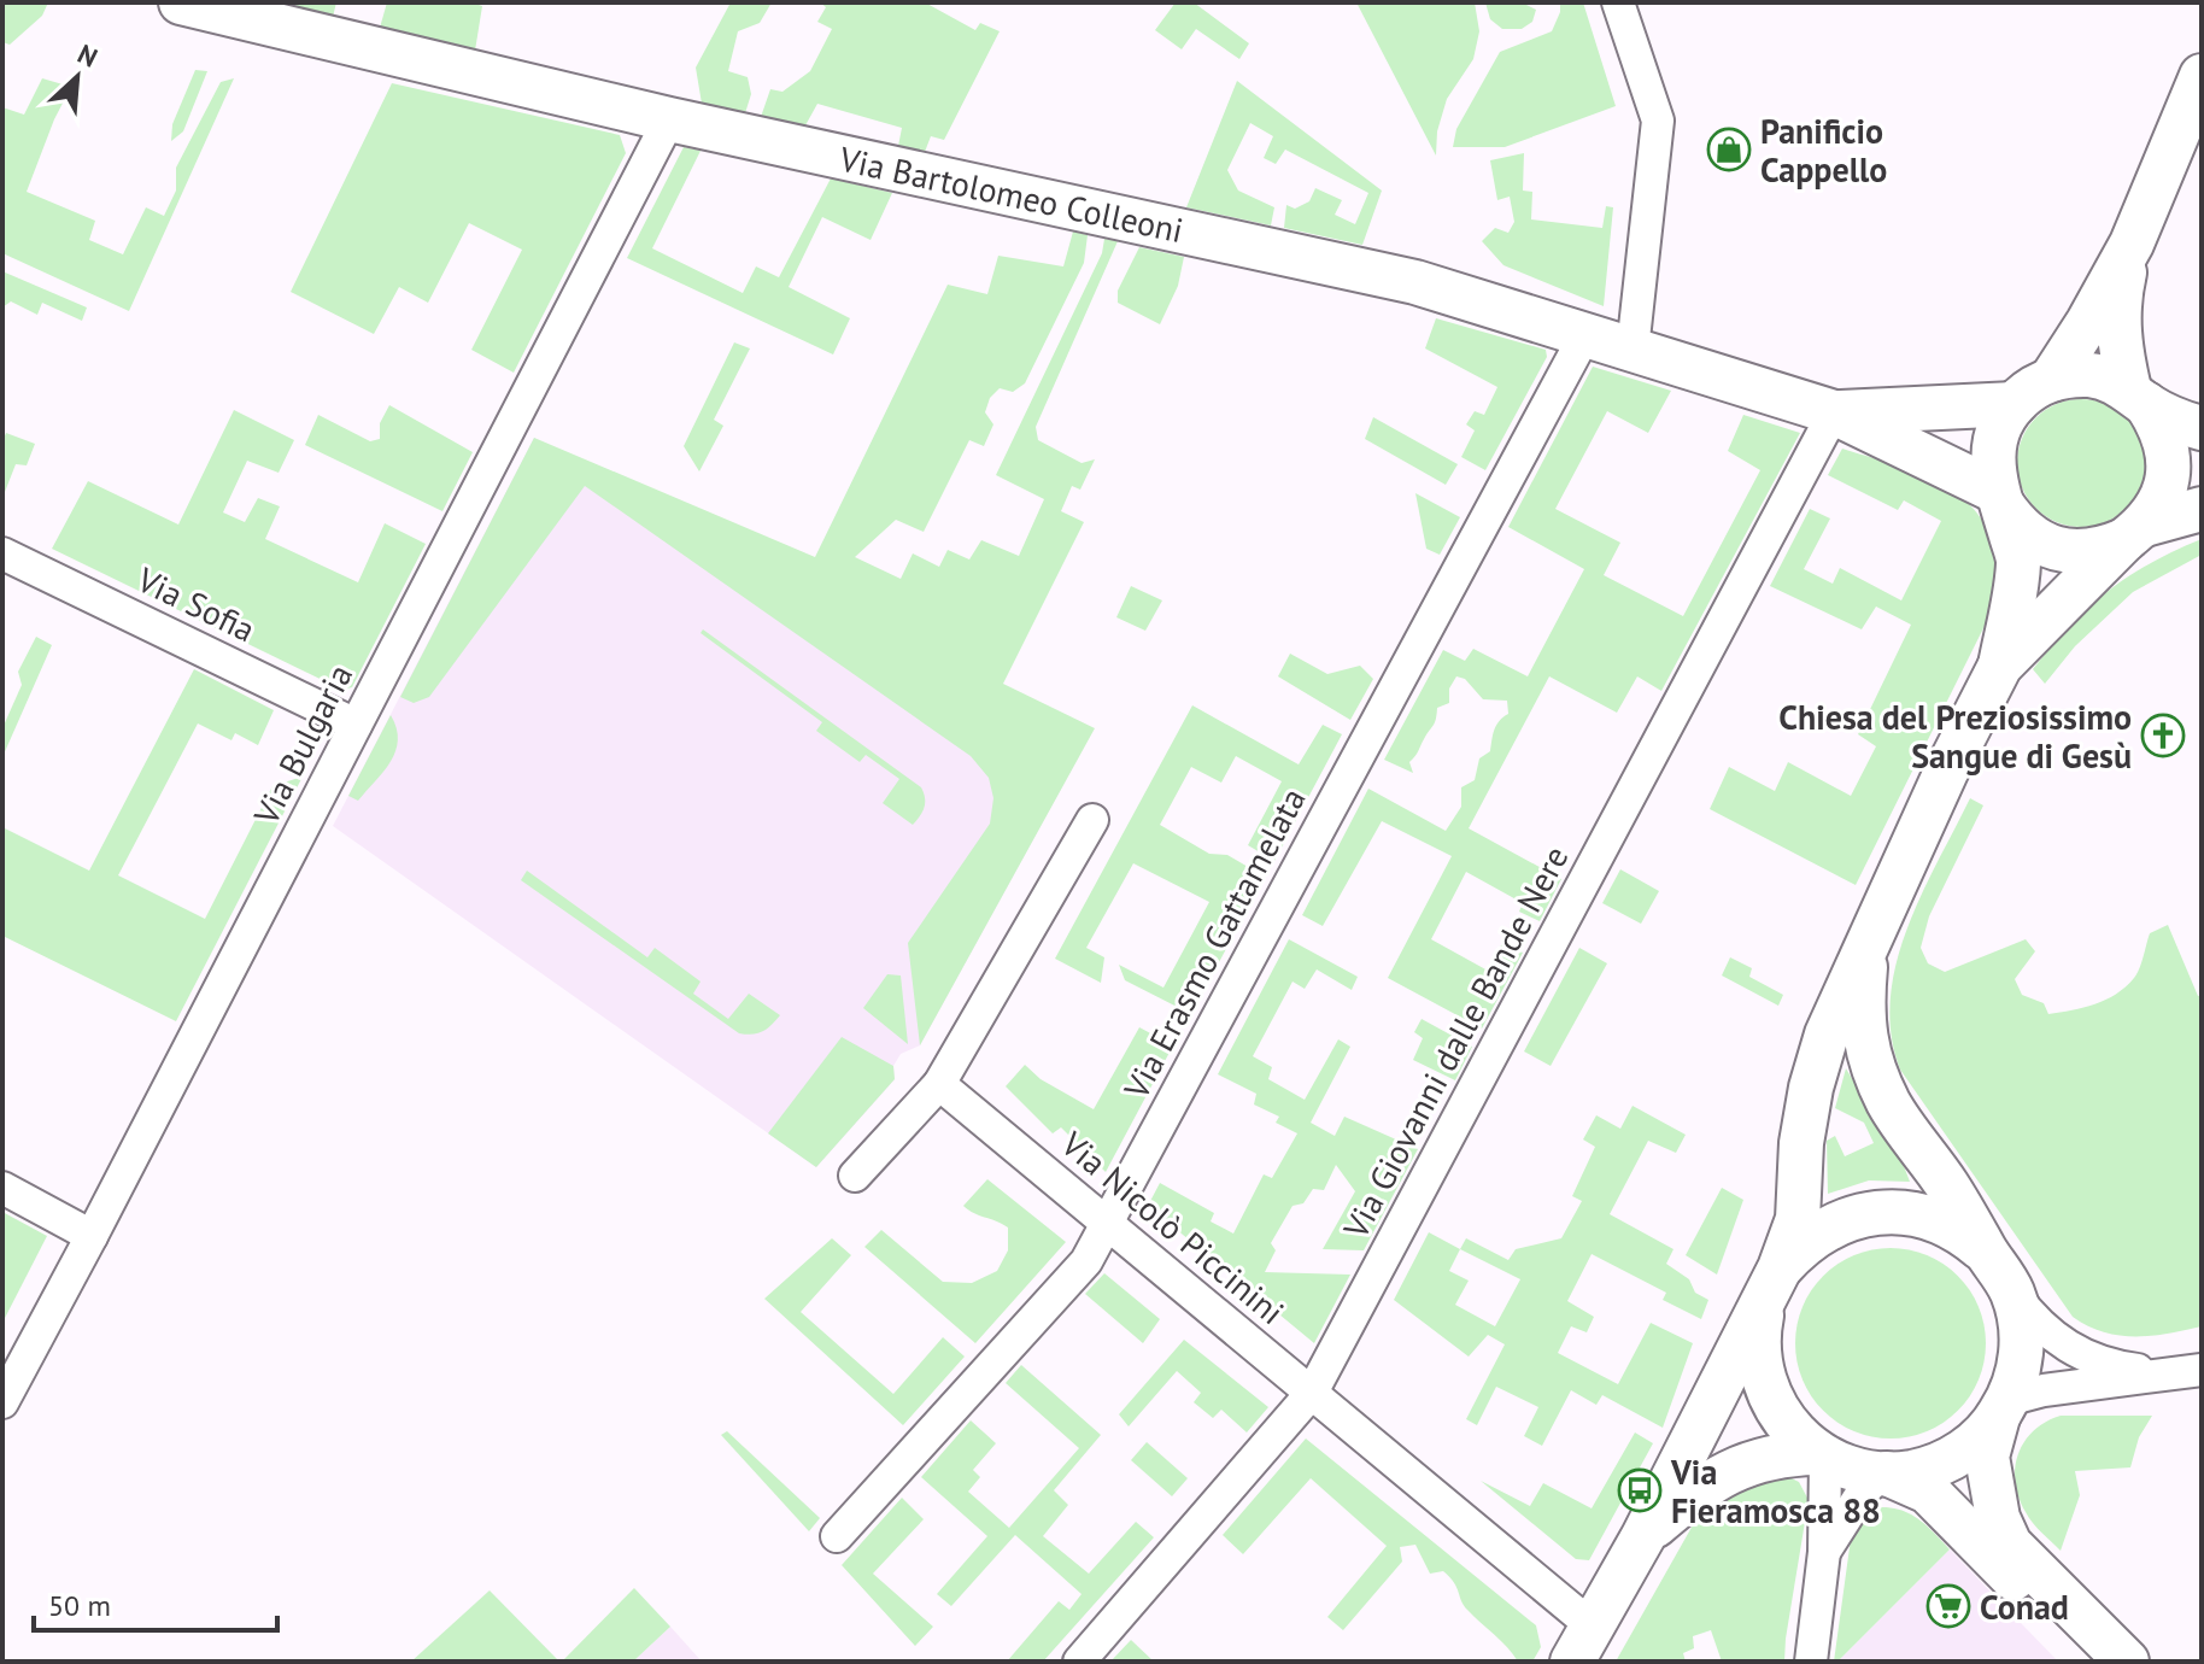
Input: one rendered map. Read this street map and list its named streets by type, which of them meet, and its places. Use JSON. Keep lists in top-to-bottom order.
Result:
{
  "streets": {
    "main road": ["Via Bartolomeo Colleoni"],
    "street": [
      "Via Sofia",
      "Via Bulgaria",
      "Via Erasmo Gattamelata",
      "Via Giovanni dalle Bande Nere",
      "Via Nicolò Piccinini"
    ]
  },
  "crossings": [
    ["Via Bartolomeo Colleoni", "Via Bulgaria"],
    ["Via Bartolomeo Colleoni", "Via Erasmo Gattamelata"],
    ["Via Bartolomeo Colleoni", "Via Giovanni dalle Bande Nere"],
    ["Via Sofia", "Via Bulgaria"],
    ["Via Erasmo Gattamelata", "Via Nicolò Piccinini"],
    ["Via Giovanni dalle Bande Nere", "Via Nicolò Piccinini"]
  ],
  "places": {
    "shop": ["Panificio Cappello"],
    "church": ["Chiesa del Preziosissimo Sangue di Gesù"],
    "bus stop": ["Via Fieramosca 88"],
    "supermarket": ["Conad"]
  },
  "scale_bar": "50 m",
  "north": "top right"
}
